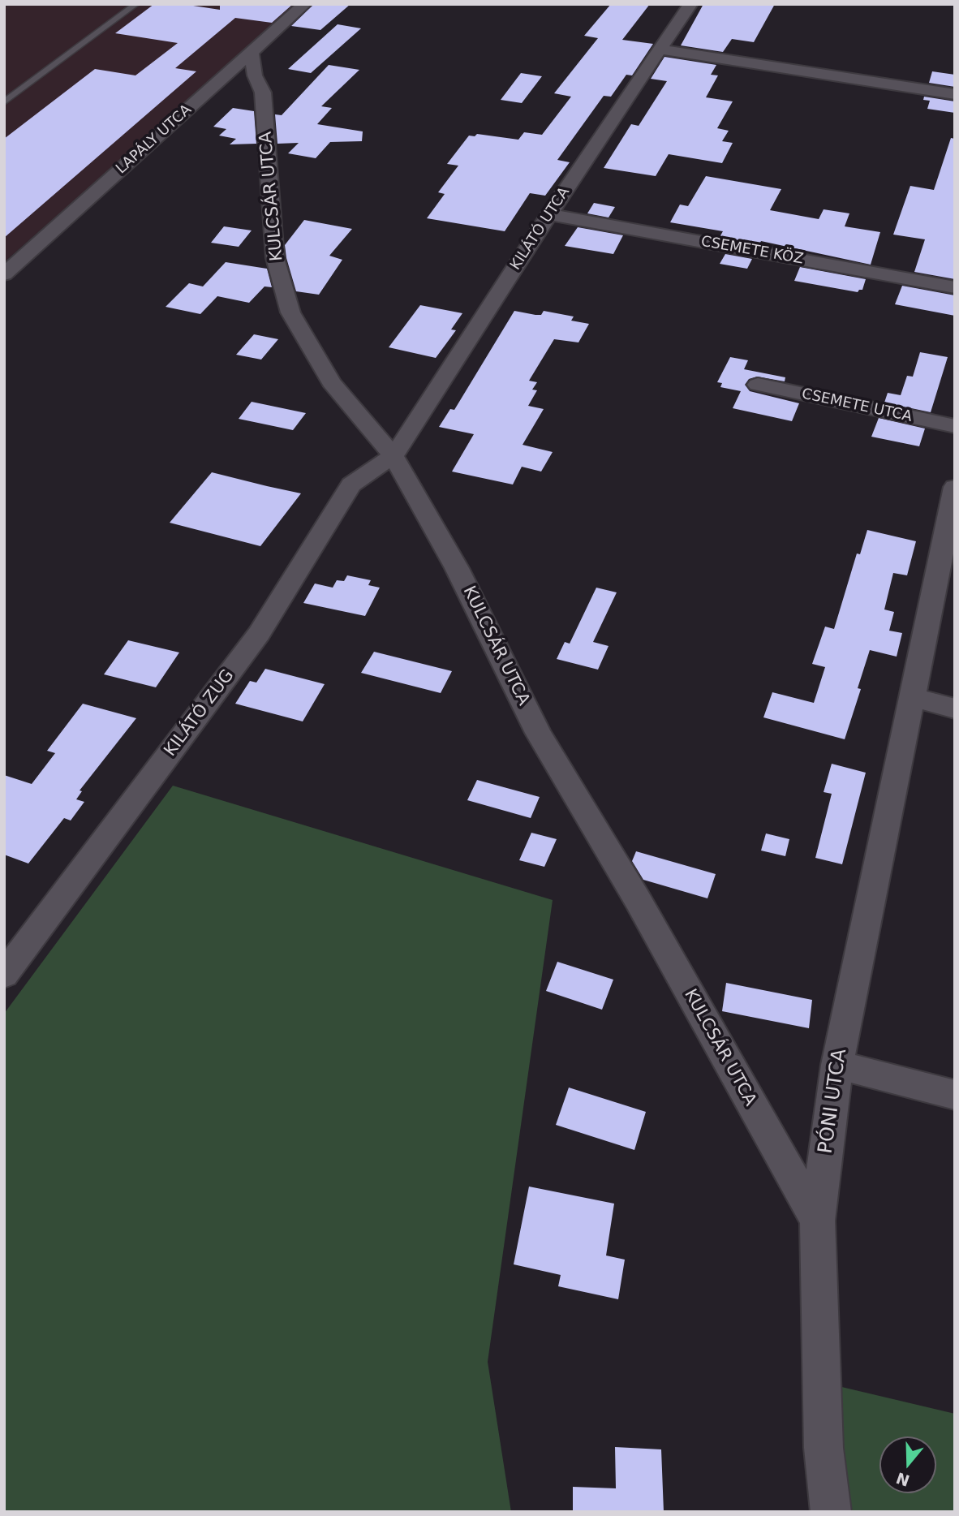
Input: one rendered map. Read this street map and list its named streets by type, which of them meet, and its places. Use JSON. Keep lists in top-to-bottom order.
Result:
{
  "streets": {
    "street": [
      "LAPÁLY UTCA",
      "KULCSÁR UTCA",
      "KILÁTÓ UTCA",
      "CSEMETE KÖZ",
      "CSEMETE UTCA",
      "KILÁTÓ ZUG",
      "PÓNI UTCA"
    ]
  },
  "crossings": [
    ["LAPÁLY UTCA", "KULCSÁR UTCA"],
    ["KULCSÁR UTCA", "KILÁTÓ UTCA"],
    ["KULCSÁR UTCA", "KILÁTÓ ZUG"],
    ["KULCSÁR UTCA", "PÓNI UTCA"],
    ["KILÁTÓ UTCA", "CSEMETE KÖZ"],
    ["KILÁTÓ UTCA", "KILÁTÓ ZUG"]
  ],
  "north": "bottom"
}
